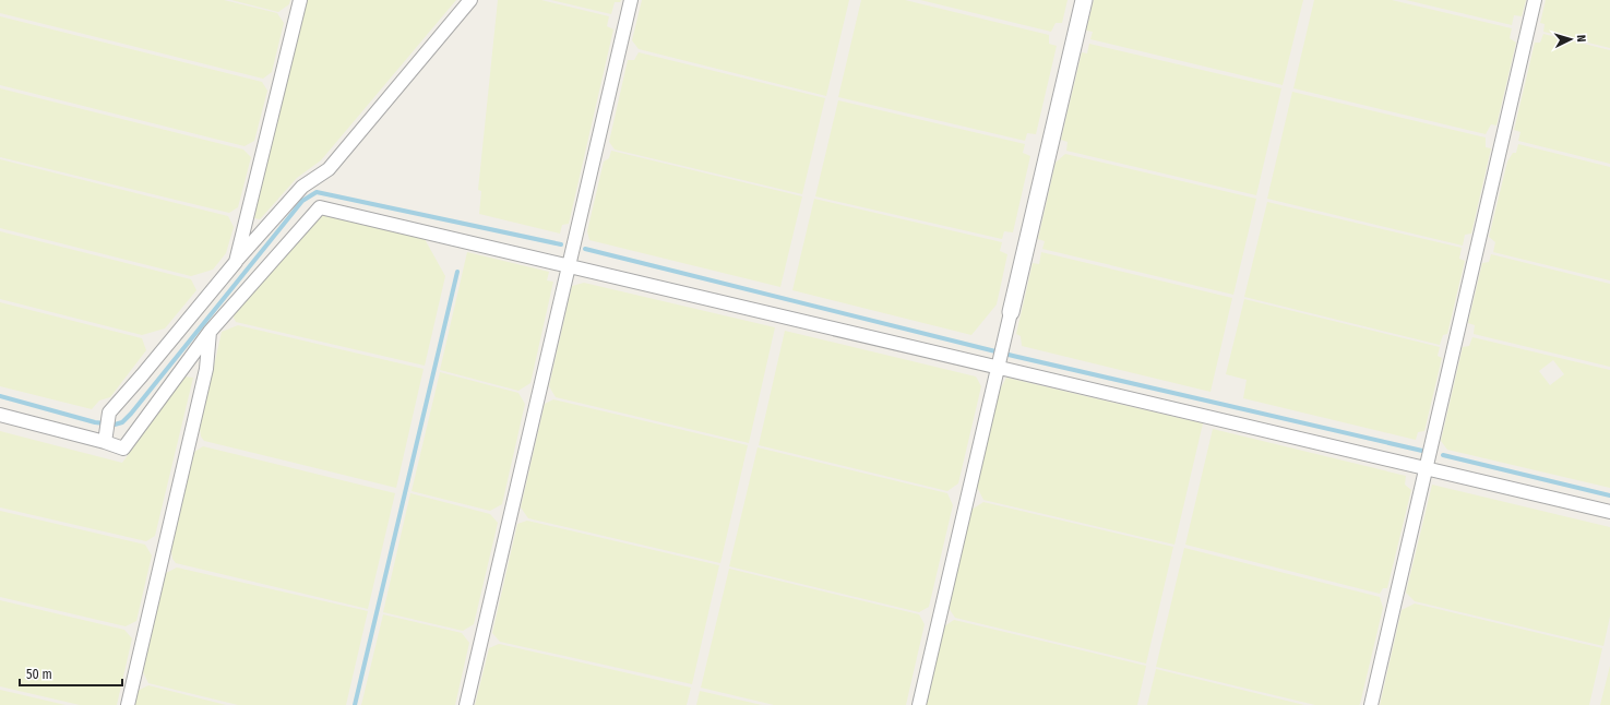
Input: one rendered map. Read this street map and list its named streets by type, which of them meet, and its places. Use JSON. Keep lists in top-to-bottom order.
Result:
{
  "scale_bar": "50 m",
  "north": "right"
}
